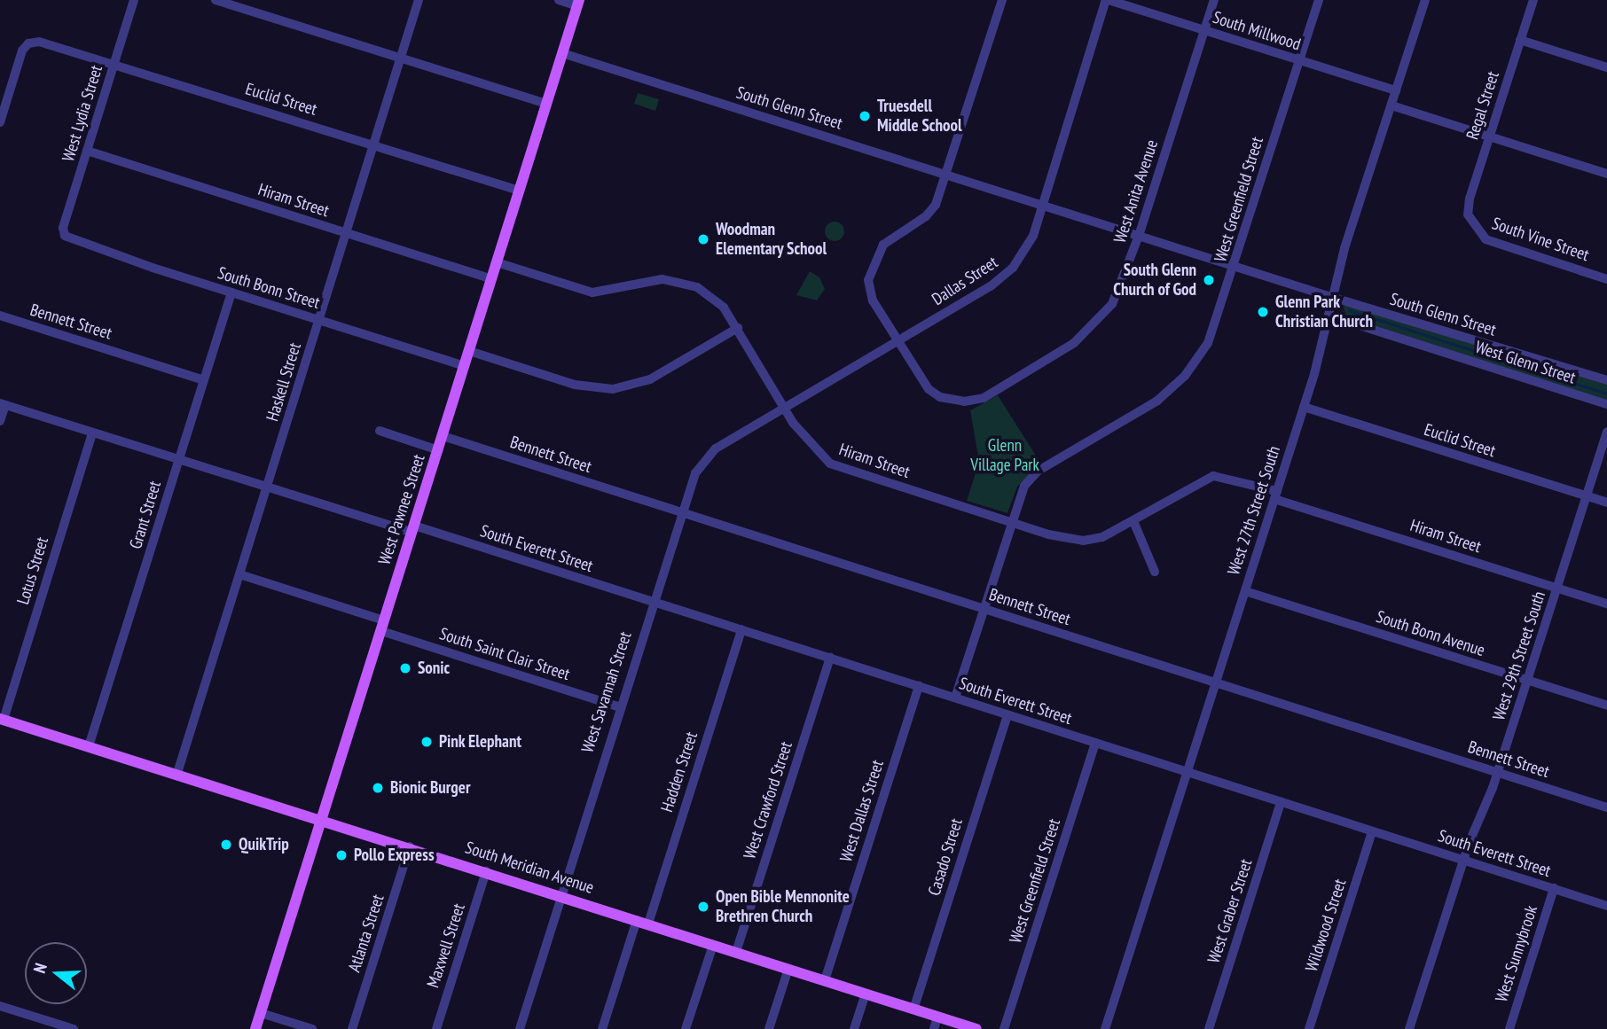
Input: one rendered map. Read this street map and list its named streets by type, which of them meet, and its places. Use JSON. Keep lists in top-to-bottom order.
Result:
{
  "streets": {
    "main road": ["West Pawnee Street", "South Meridian Avenue"],
    "street": [
      "South Millwood",
      "Euclid Street",
      "Regal Street",
      "South Glenn Street",
      "West Lydia Street",
      "West Anita Avenue",
      "West Greenfield Street",
      "Hiram Street",
      "South Vine Street",
      "Dallas Street",
      "South Bonn Street",
      "Bennett Street",
      "West Glenn Street",
      "Haskell Street",
      "West 27th Street South",
      "Grant Street",
      "South Everett Street",
      "Lotus Street",
      "South Bonn Avenue",
      "South Saint Clair Street",
      "West 29th Street South",
      "West Savannah Street",
      "Hadden Street",
      "West Crawford Street",
      "West Dallas Street",
      "Casado Street",
      "West Graber Street",
      "Wildwood Street",
      "Atlanta Street",
      "Maxwell Street",
      "West Sunnybrook"
    ]
  },
  "crossings": [
    ["South Millwood", "West Anita Avenue"],
    ["South Millwood", "West Greenfield Street"],
    ["South Millwood", "Dallas Street"],
    ["South Millwood", "West 27th Street South"],
    ["Euclid Street", "West Lydia Street"],
    ["Euclid Street", "Haskell Street"],
    ["Euclid Street", "West Pawnee Street"],
    ["Euclid Street", "West 27th Street South"],
    ["Euclid Street", "West 29th Street South"],
    ["Regal Street", "South Vine Street"],
    ["South Glenn Street", "West Anita Avenue"],
    ["South Glenn Street", "West Greenfield Street"],
    ["South Glenn Street", "Dallas Street"],
    ["South Glenn Street", "West Pawnee Street"],
    ["South Glenn Street", "West 27th Street South"],
    ["West Lydia Street", "Hiram Street"],
    ["West Lydia Street", "South Bonn Street"],
    ["West Anita Avenue", "Dallas Street"],
    ["West Greenfield Street", "Hiram Street"],
    ["West Greenfield Street", "Bennett Street"],
    ["West Greenfield Street", "South Everett Street"],
    ["Hiram Street", "Dallas Street"],
    ["Hiram Street", "Haskell Street"],
    ["Hiram Street", "West Pawnee Street"],
    ["Hiram Street", "West 27th Street South"],
    ["Hiram Street", "West 29th Street South"],
    ["Hiram Street", "West Savannah Street"],
    ["Dallas Street", "West Savannah Street"],
    ["South Bonn Street", "Haskell Street"],
    ["South Bonn Street", "West Pawnee Street"],
    ["South Bonn Street", "Grant Street"],
    ["Bennett Street", "West Pawnee Street"],
    ["Bennett Street", "West 27th Street South"],
    ["Bennett Street", "Grant Street"],
    ["Bennett Street", "West 29th Street South"],
    ["Bennett Street", "West Savannah Street"],
    ["West Glenn Street", "West 27th Street South"],
    ["Haskell Street", "South Everett Street"],
    ["Haskell Street", "South Saint Clair Street"],
    ["Haskell Street", "South Meridian Avenue"],
    ["West Pawnee Street", "South Everett Street"],
    ["West Pawnee Street", "South Saint Clair Street"],
    ["West Pawnee Street", "South Meridian Avenue"],
    ["West 27th Street South", "South Everett Street"],
    ["West 27th Street South", "South Bonn Avenue"],
    ["Grant Street", "South Everett Street"],
    ["Grant Street", "South Meridian Avenue"],
    ["South Everett Street", "Lotus Street"],
    ["South Everett Street", "West 29th Street South"],
    ["South Everett Street", "West Savannah Street"],
    ["South Everett Street", "Hadden Street"],
    ["South Everett Street", "West Crawford Street"],
    ["South Everett Street", "West Dallas Street"],
    ["South Everett Street", "Casado Street"],
    ["South Everett Street", "West Graber Street"],
    ["South Everett Street", "Wildwood Street"],
    ["South Everett Street", "West Sunnybrook"],
    ["Lotus Street", "South Meridian Avenue"],
    ["South Bonn Avenue", "West 29th Street South"],
    ["South Saint Clair Street", "West Savannah Street"],
    ["West Savannah Street", "South Meridian Avenue"],
    ["Hadden Street", "South Meridian Avenue"],
    ["West Crawford Street", "South Meridian Avenue"],
    ["West Dallas Street", "South Meridian Avenue"],
    ["Casado Street", "South Meridian Avenue"],
    ["South Meridian Avenue", "Atlanta Street"],
    ["South Meridian Avenue", "Maxwell Street"]
  ],
  "parks": ["Glenn Village Park"],
  "places": [
    "Truesdell Middle School",
    "Woodman Elementary School",
    "South Glenn Church of God",
    "Glenn Park Christian Church",
    "Sonic",
    "Pink Elephant",
    "Bionic Burger",
    "QuikTrip",
    "Pollo Express",
    "Open Bible Mennonite Brethren Church"
  ],
  "north": "left"
}
